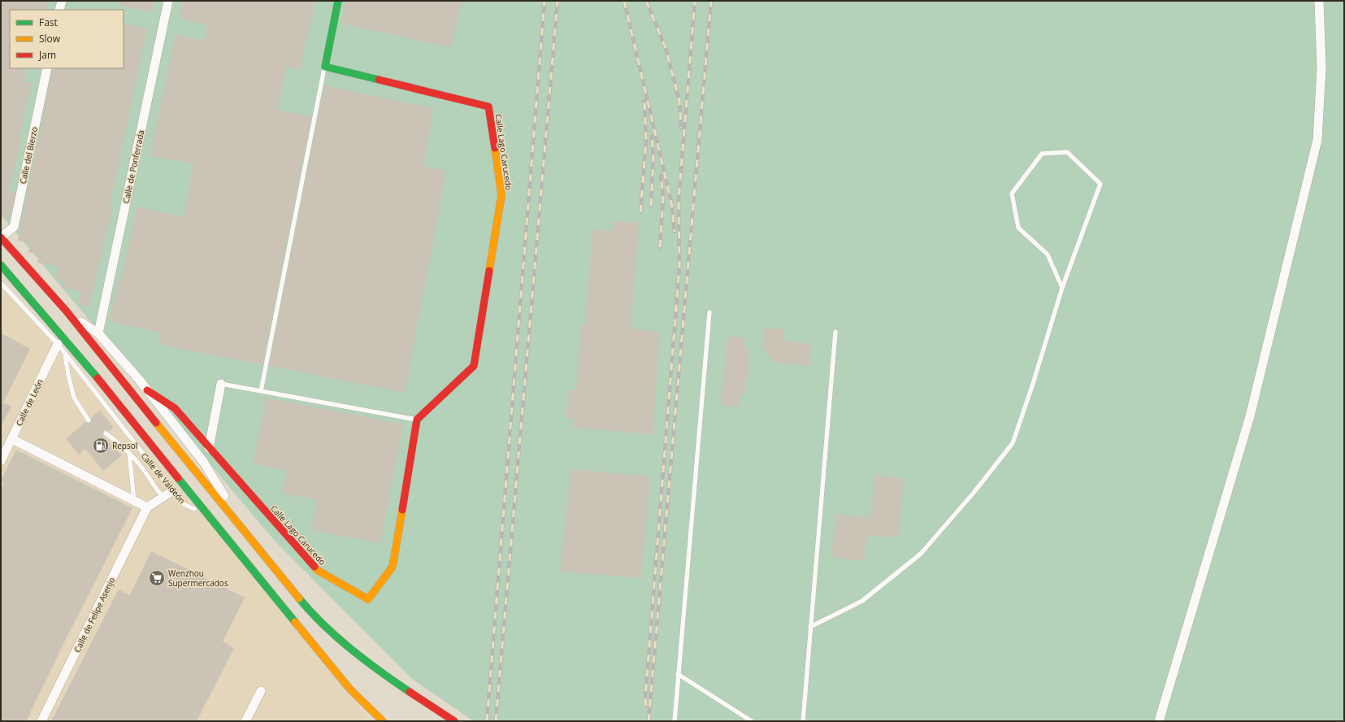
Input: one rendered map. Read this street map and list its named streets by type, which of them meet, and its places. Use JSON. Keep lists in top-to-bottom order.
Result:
{
  "streets": {
    "main road": ["Calle Lago Carucedo"],
    "street": [
      "Calle del Bierzo",
      "Calle de Ponferrada",
      "Calle de León",
      "Calle de Felipe Asenjo"
    ],
    "lane": ["Calle de Valdeón"]
  },
  "crossings": [
    ["Calle de León", "Calle de Valdeón"]
  ],
  "places": {
    "fuel station": ["Repsol"],
    "supermarket": ["Wenzhou Supermercados"]
  },
  "legend": ["Fast", "Slow", "Jam"]
}
